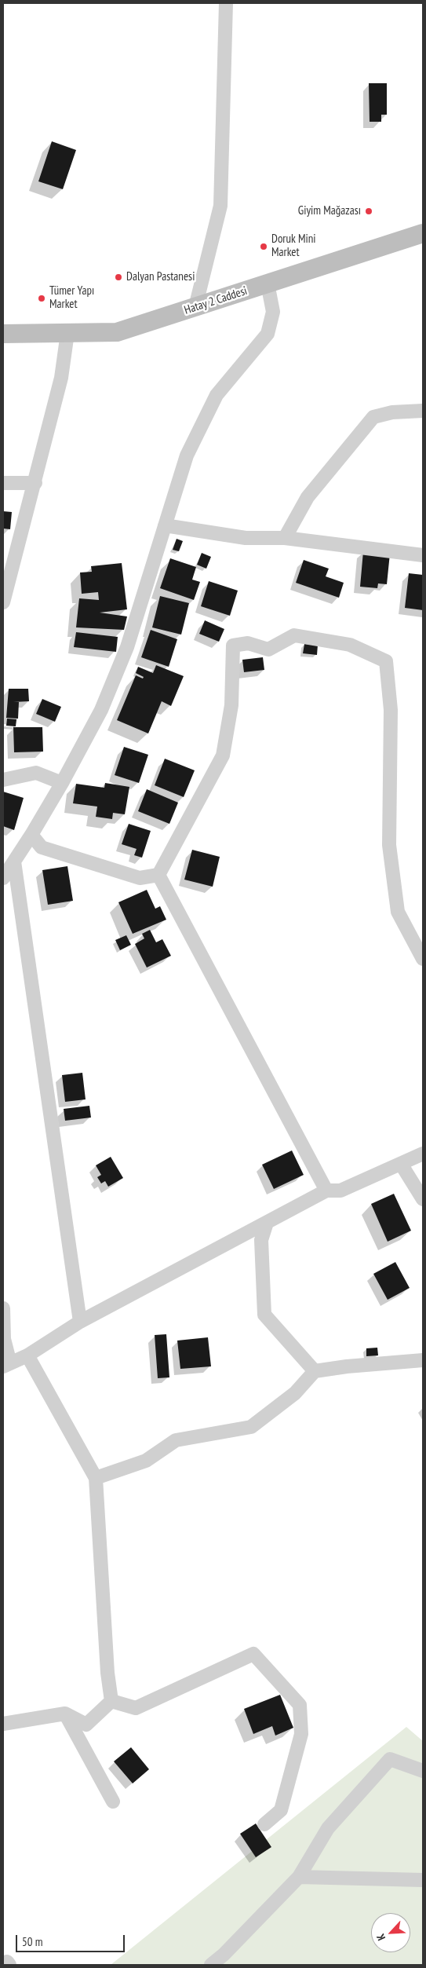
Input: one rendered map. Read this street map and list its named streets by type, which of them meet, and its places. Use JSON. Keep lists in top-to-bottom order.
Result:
{
  "streets": {
    "street": ["Hatay 2 Caddesi"]
  },
  "places": [
    "Giyim Mağazası",
    "Doruk Mini Market",
    "Dalyan Pastanesi",
    "Tümer Yapı Market"
  ],
  "scale_bar": "50 m",
  "north": "bottom left"
}
